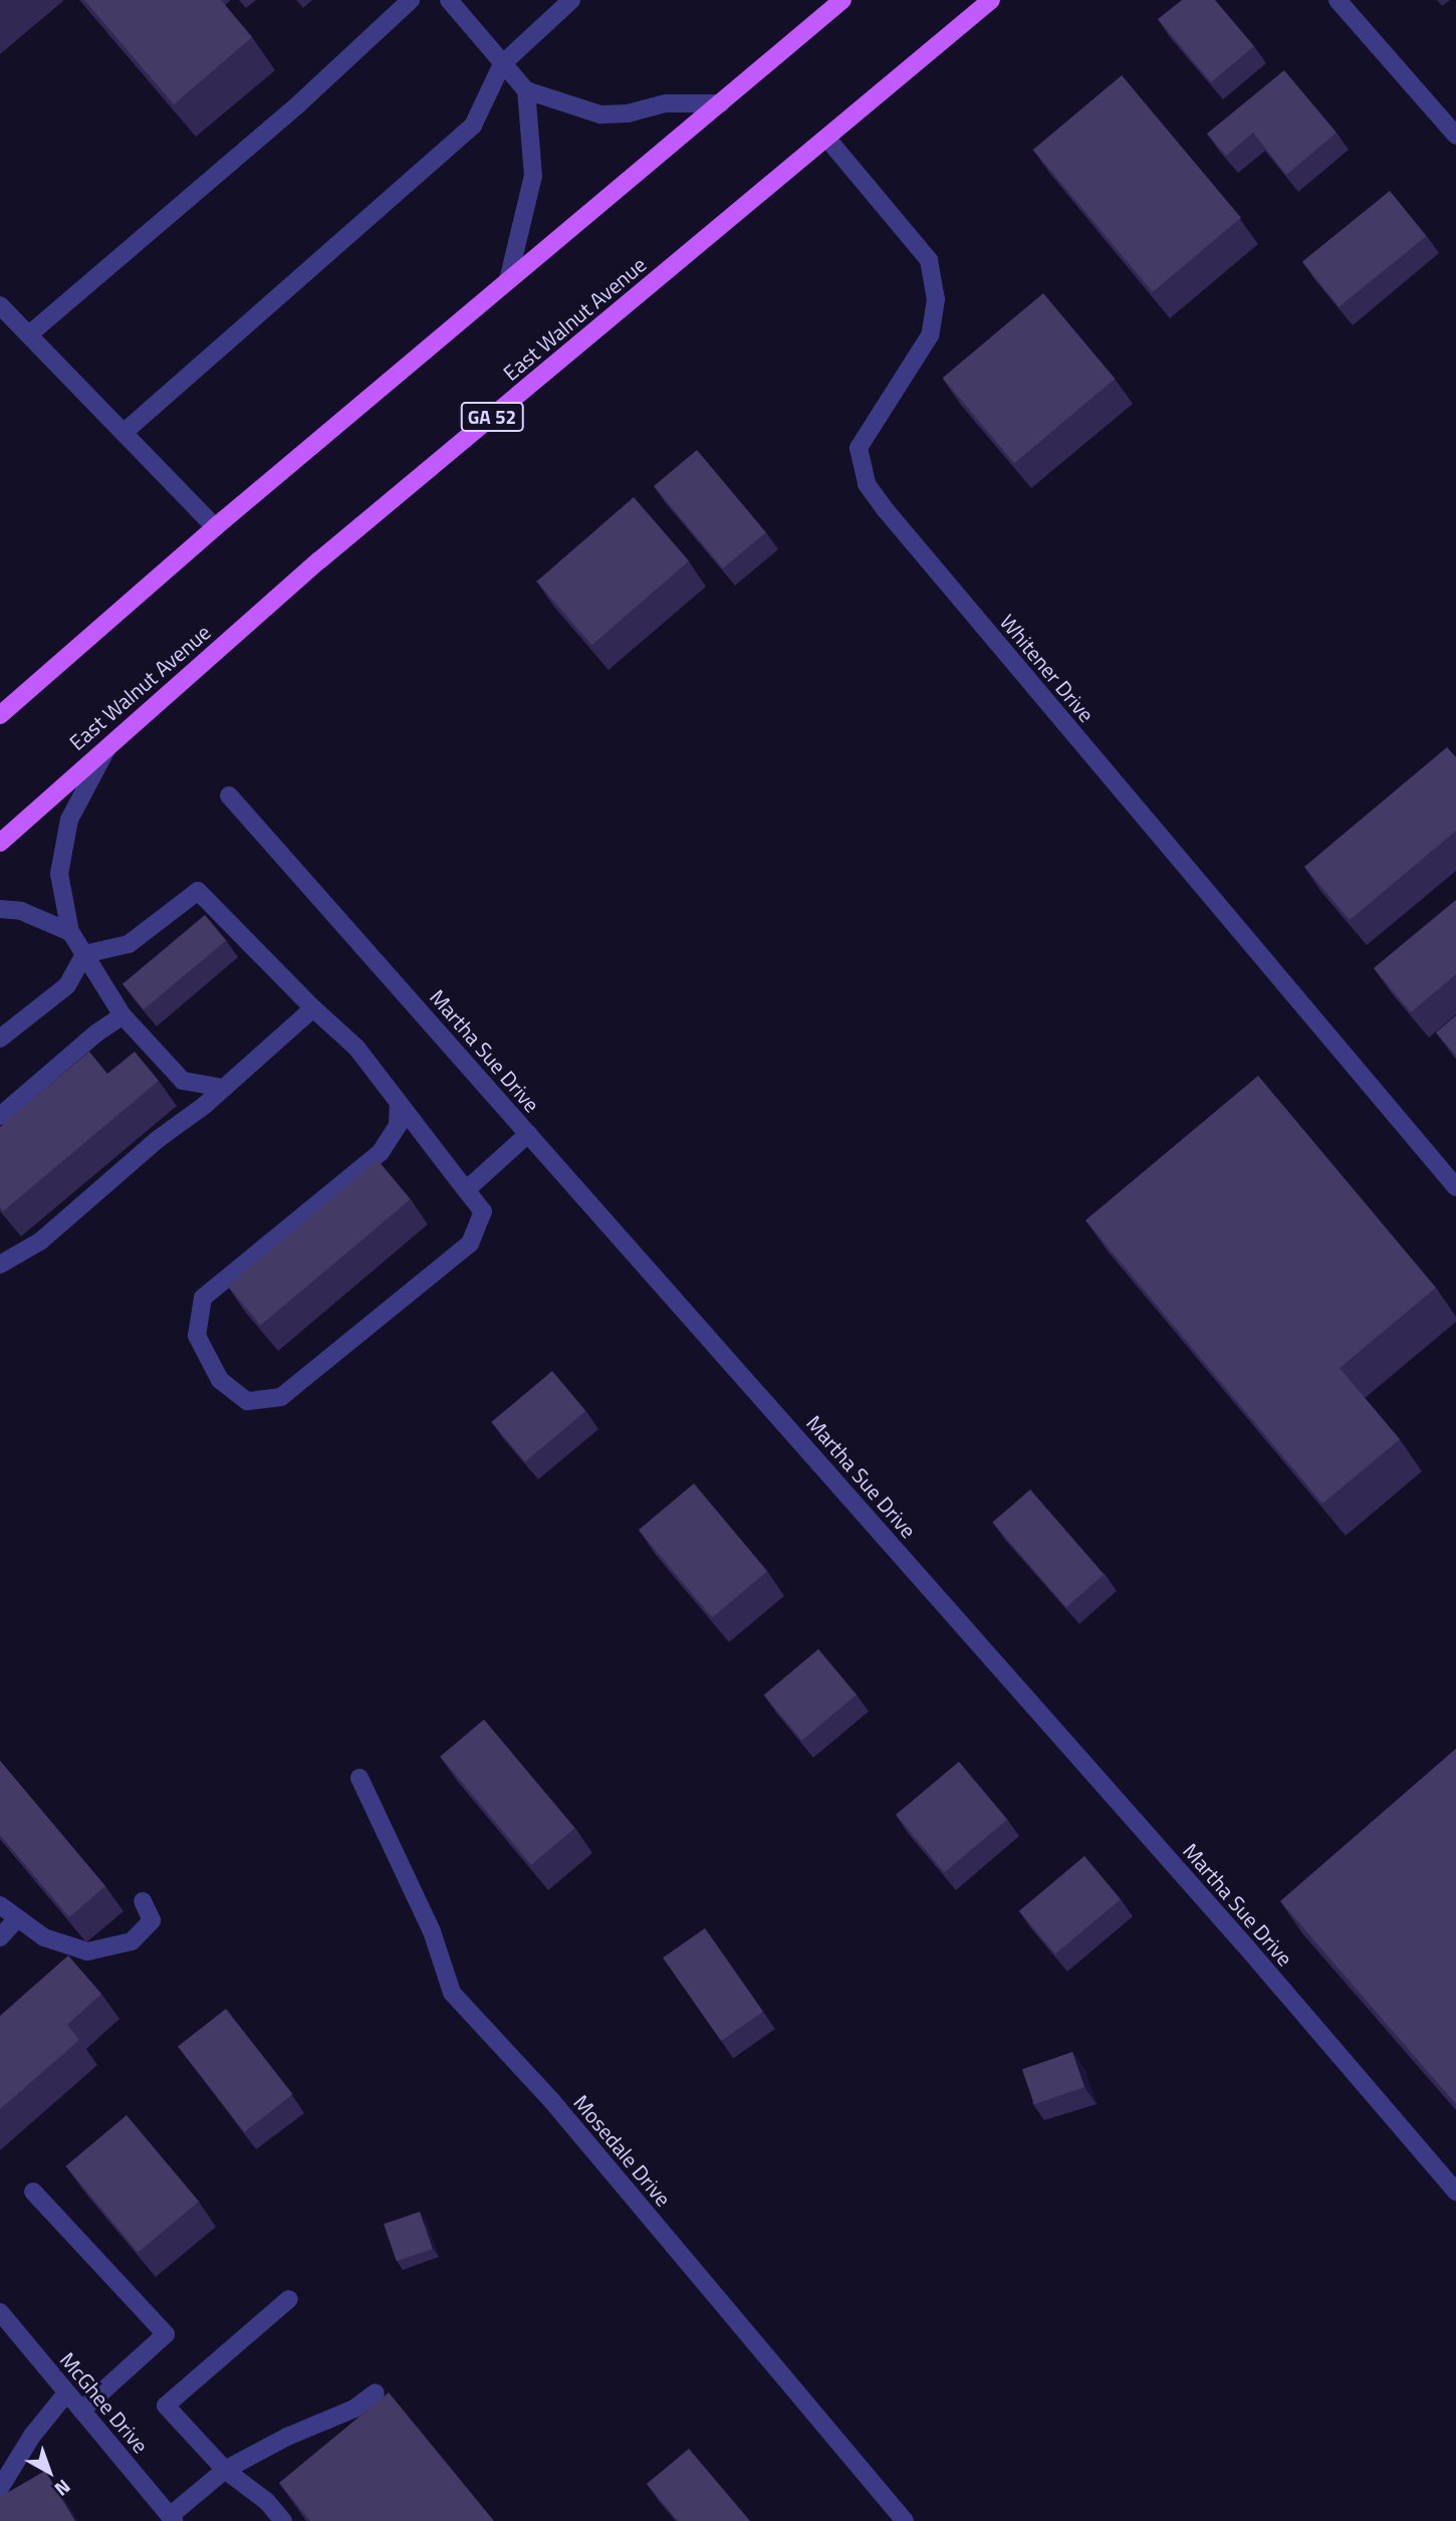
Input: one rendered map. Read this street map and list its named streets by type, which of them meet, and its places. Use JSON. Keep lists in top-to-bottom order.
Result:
{
  "streets": {
    "main road": ["East Walnut Avenue", "GA 52"],
    "street": [
      "Whitener Drive",
      "Martha Sue Drive",
      "Mosedale Drive",
      "McGhee Drive"
    ]
  },
  "crossings": [
    ["East Walnut Avenue", "Whitener Drive"]
  ],
  "north": "bottom right"
}
